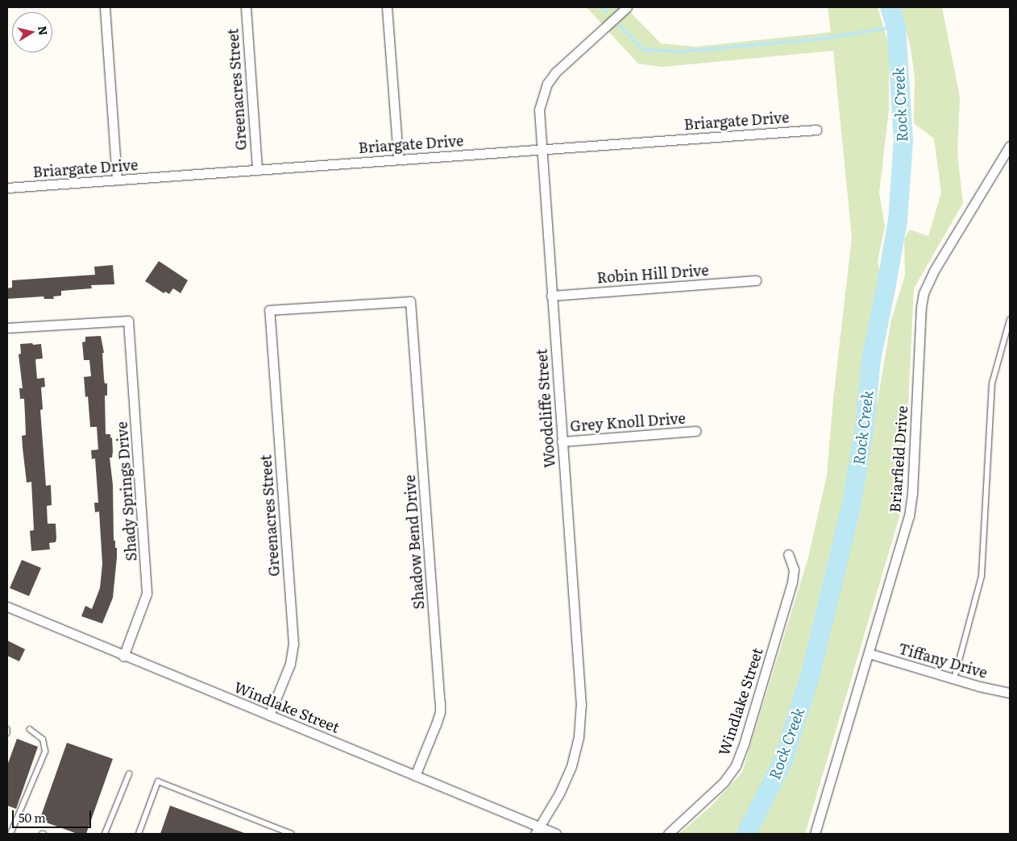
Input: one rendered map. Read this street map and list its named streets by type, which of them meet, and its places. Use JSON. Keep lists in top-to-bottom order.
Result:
{
  "streets": {
    "street": [
      "Greenacres Street",
      "Briargate Drive",
      "Robin Hill Drive",
      "Woodcliffe Street",
      "Grey Knoll Drive",
      "Briarfield Drive",
      "Shady Springs Drive",
      "Shadow Bend Drive",
      "Tiffany Drive",
      "Windlake Street"
    ]
  },
  "crossings": [
    ["Greenacres Street", "Briargate Drive"],
    ["Greenacres Street", "Shadow Bend Drive"],
    ["Greenacres Street", "Windlake Street"],
    ["Briargate Drive", "Woodcliffe Street"],
    ["Robin Hill Drive", "Woodcliffe Street"],
    ["Woodcliffe Street", "Grey Knoll Drive"],
    ["Woodcliffe Street", "Windlake Street"],
    ["Briarfield Drive", "Tiffany Drive"],
    ["Shady Springs Drive", "Windlake Street"],
    ["Shadow Bend Drive", "Windlake Street"]
  ],
  "water": ["Rock Creek"],
  "scale_bar": "50 m",
  "north": "right"
}
